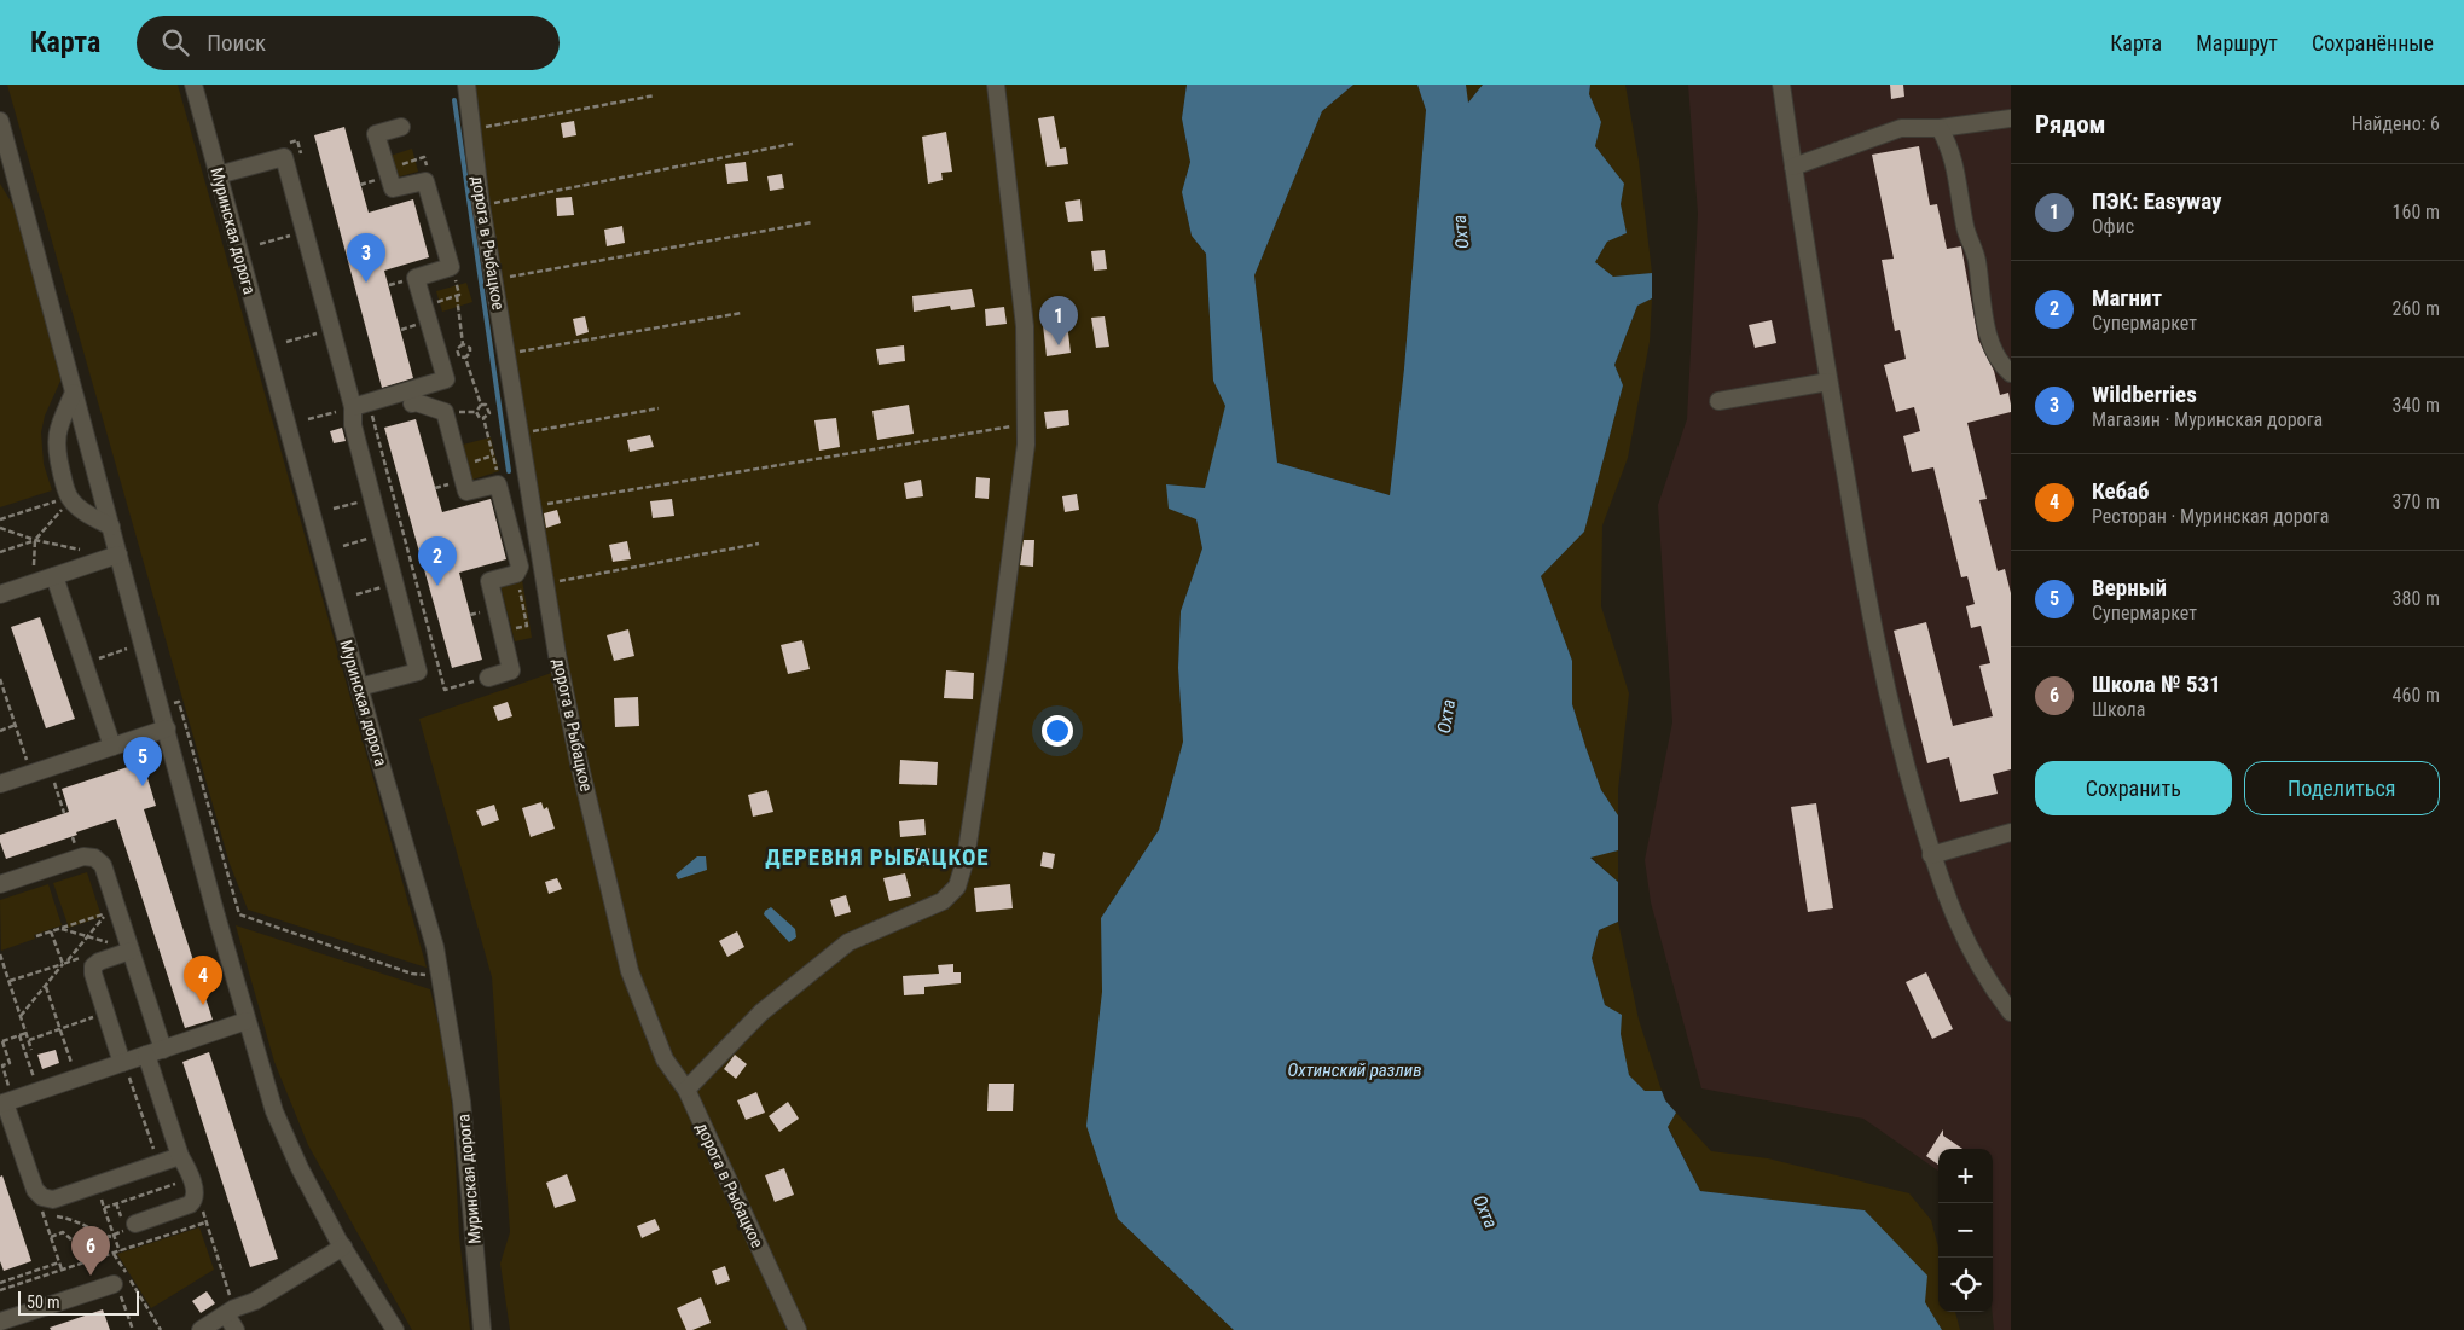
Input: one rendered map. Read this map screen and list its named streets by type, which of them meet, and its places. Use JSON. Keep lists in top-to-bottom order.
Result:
{
  "streets": {
    "street": ["Муринская дорога", "дорога в Рыбацкое"]
  },
  "districts": ["ДЕРЕВНЯ РЫБАЦКОЕ"],
  "water": ["Охта", "Охтинский разлив"],
  "scale_bar": "50 m",
  "page": {
    "header": "Карта",
    "search": "Поиск",
    "nav": ["Карта", "Маршрут", "Сохранённые"],
    "heading": ["Рядом", "Найдено: 6"],
    "list": [
      {
        "mark": "1",
        "name": "ПЭК: Easyway",
        "note": "Офис",
        "value": "160 m"
      },
      {
        "mark": "2",
        "name": "Магнит",
        "note": "Супермаркет",
        "value": "260 m"
      },
      {
        "mark": "3",
        "name": "Wildberries",
        "note": "Магазин · Муринская дорога",
        "value": "340 m"
      },
      {
        "mark": "4",
        "name": "Кебаб",
        "note": "Ресторан · Муринская дорога",
        "value": "370 m"
      },
      {
        "mark": "5",
        "name": "Верный",
        "note": "Супермаркет",
        "value": "380 m"
      },
      {
        "mark": "6",
        "name": "Школа № 531",
        "note": "Школа",
        "value": "460 m"
      }
    ],
    "pins": [
      "3",
      "1",
      "2",
      "5",
      "4",
      "6"
    ],
    "buttons": ["Сохранить", "Поделиться"],
    "map_buttons": ["+", "−"],
    "scale": "50 m"
  }
}
